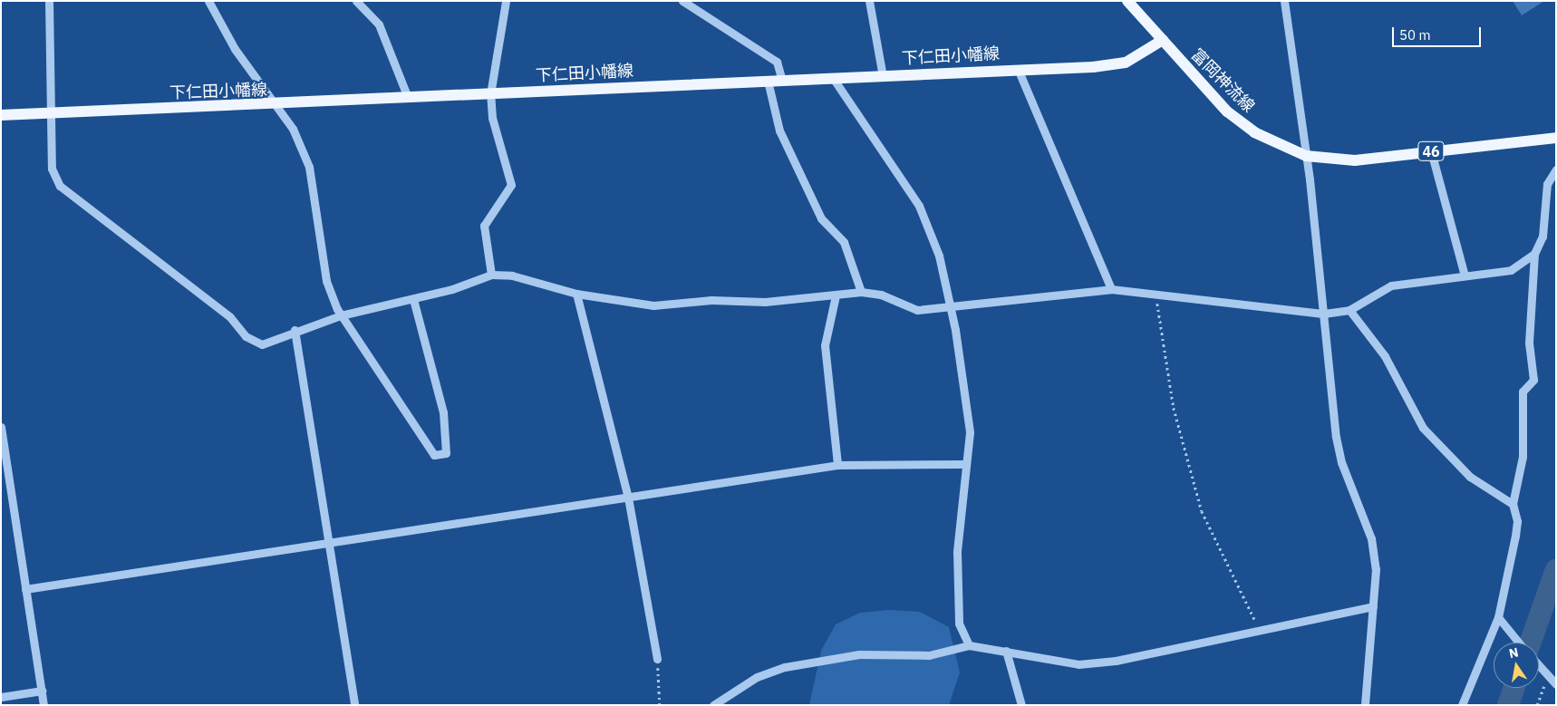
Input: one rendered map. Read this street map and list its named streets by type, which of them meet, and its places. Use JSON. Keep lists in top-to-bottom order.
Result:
{
  "streets": {
    "main road": ["下仁田小幡線", "富岡神流線", "46"]
  },
  "crossings": [
    ["下仁田小幡線", "富岡神流線"]
  ],
  "scale_bar": "50 m",
  "north": "top"
}
